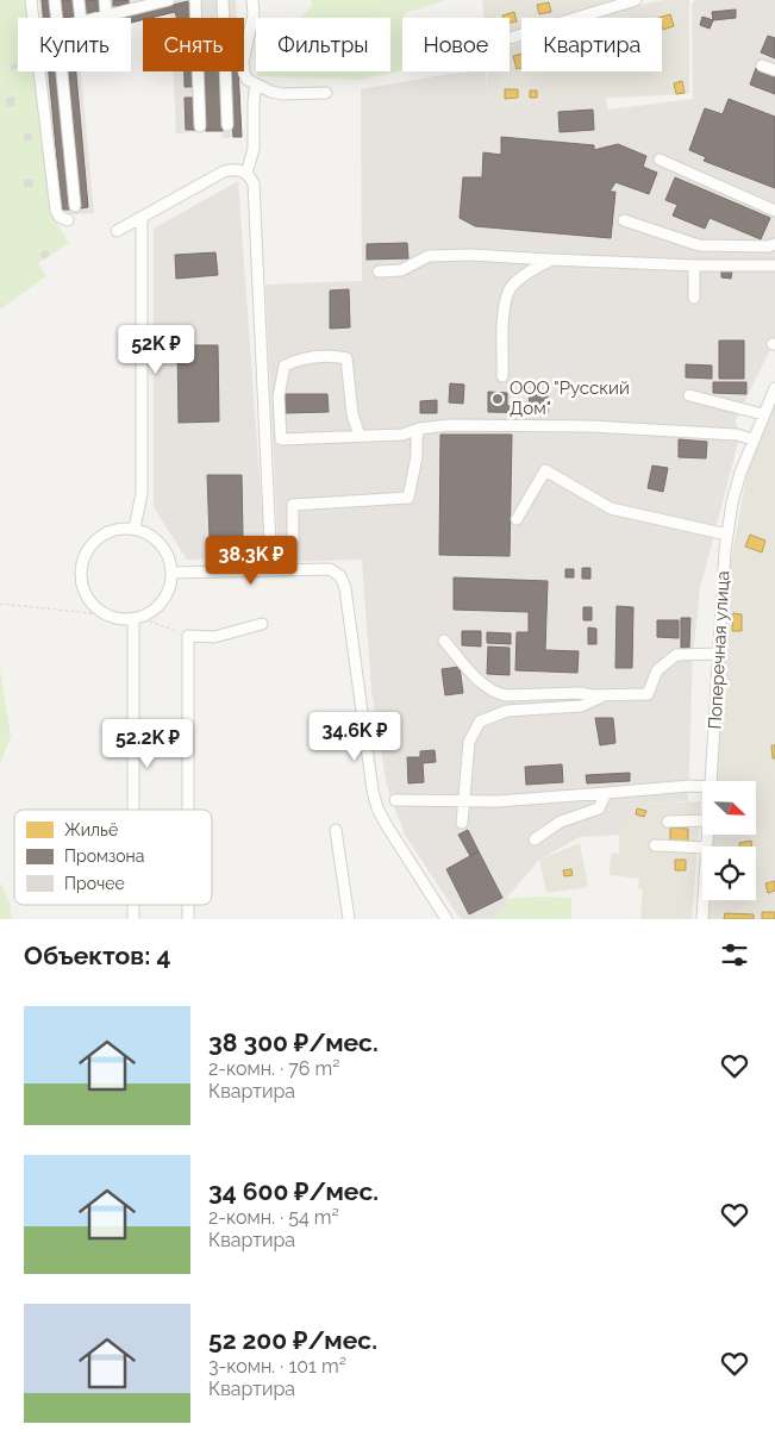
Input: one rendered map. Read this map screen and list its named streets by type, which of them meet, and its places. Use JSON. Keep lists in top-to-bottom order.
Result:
{
  "streets": {
    "street": ["Поперечная улица"]
  },
  "places": ["ООО \"Русский Дом\""],
  "legend": ["Жильё", "Промзона", "Прочее"],
  "north": "bottom right",
  "page": {
    "chip": [
      "Купить",
      "Снять",
      "Фильтры",
      "Новое",
      "Квартира"
    ],
    "price": [
      "52K ₽",
      "38.3K ₽",
      "34.6K ₽",
      "52.2K ₽"
    ],
    "heading": "Объектов: 4",
    "list": [
      {
        "name": "38 300 ₽/мес.",
        "note": "2-комн. · 76 m² · Квартира"
      },
      {
        "name": "34 600 ₽/мес.",
        "note": "2-комн. · 54 m² · Квартира"
      },
      {
        "name": "52 200 ₽/мес.",
        "note": "3-комн. · 101 m² · Квартира"
      }
    ]
  }
}
